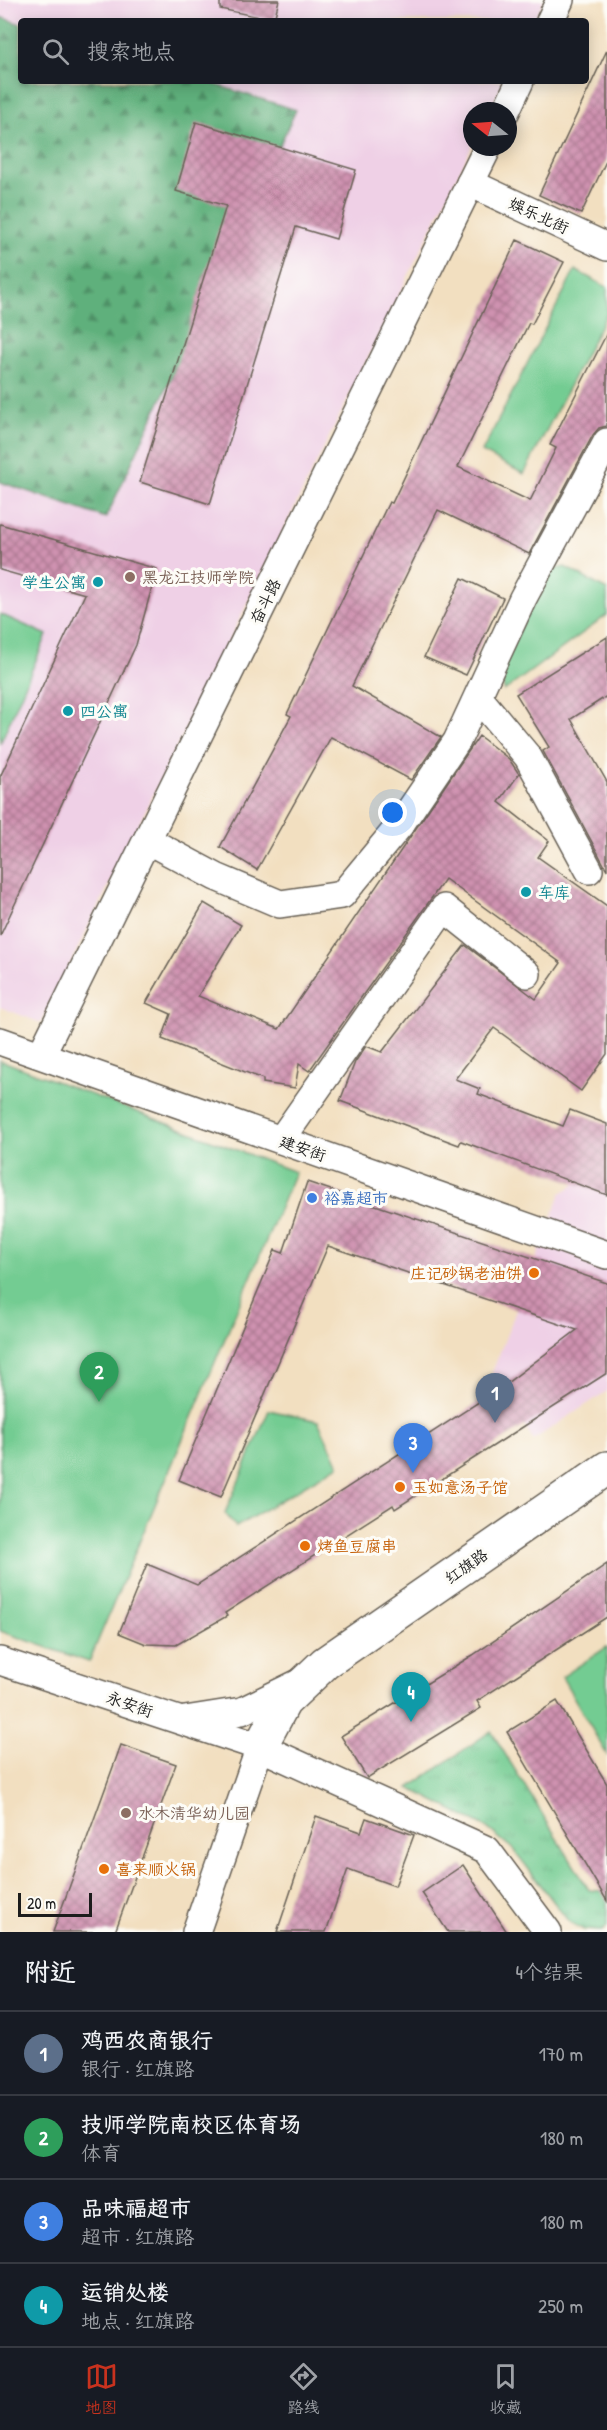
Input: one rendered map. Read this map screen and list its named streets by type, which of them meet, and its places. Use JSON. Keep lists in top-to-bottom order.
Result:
{
  "streets": {
    "street": [
      "娱乐北街",
      "奋斗路",
      "建安街",
      "红旗路",
      "永安街"
    ]
  },
  "crossings": [
    ["娱乐北街", "奋斗路"],
    ["奋斗路", "建安街"],
    ["红旗路", "永安街"]
  ],
  "places": [
    "黑龙江技师学院",
    "学生公寓",
    "四公寓",
    "车库",
    "裕嘉超市",
    "庄记砂锅老油饼",
    "玉如意汤子馆",
    "烤鱼豆腐串",
    "水木清华幼儿园",
    "喜来顺火锅"
  ],
  "scale_bar": "20 m",
  "north": "left",
  "page": {
    "search": "搜索地点",
    "pins": [
      "2",
      "1",
      "3",
      "4"
    ],
    "scale": "20 m",
    "heading": ["附近", "4个结果"],
    "list": [
      {
        "mark": "1",
        "name": "鸡西农商银行",
        "note": "银行 · 红旗路",
        "value": "170 m"
      },
      {
        "mark": "2",
        "name": "技师学院南校区体育场",
        "note": "体育",
        "value": "180 m"
      },
      {
        "mark": "3",
        "name": "品味福超市",
        "note": "超市 · 红旗路",
        "value": "180 m"
      },
      {
        "mark": "4",
        "name": "运销处楼",
        "note": "地点 · 红旗路",
        "value": "250 m"
      }
    ],
    "nav": ["地图", "路线", "收藏"]
  }
}
